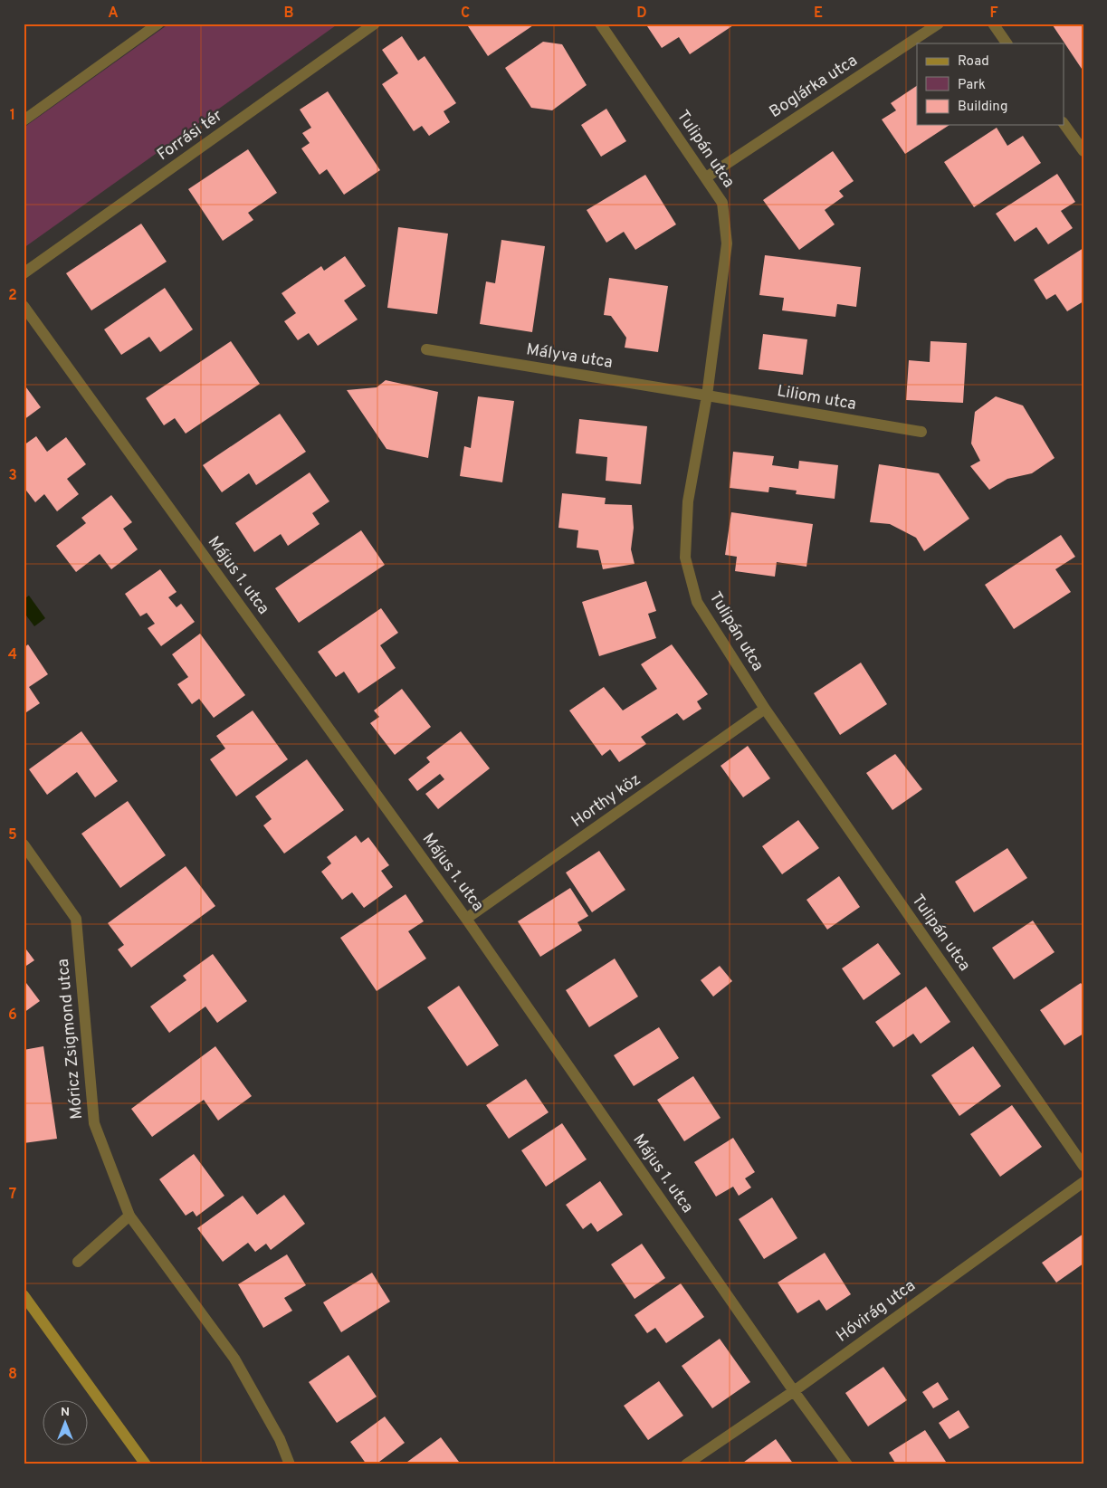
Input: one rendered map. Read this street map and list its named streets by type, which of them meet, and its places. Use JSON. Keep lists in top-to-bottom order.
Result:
{
  "streets": {
    "street": [
      "Boglárka utca",
      "Forrási tér",
      "Tulipán utca",
      "Mályva utca",
      "Liliom utca",
      "Május 1. utca",
      "Horthy köz",
      "Móricz Zsigmond utca",
      "Hóvirág utca"
    ]
  },
  "crossings": [
    ["Boglárka utca", "Tulipán utca"],
    ["Tulipán utca", "Mályva utca"],
    ["Tulipán utca", "Liliom utca"],
    ["Tulipán utca", "Horthy köz"],
    ["Mályva utca", "Liliom utca"],
    ["Május 1. utca", "Horthy köz"],
    ["Május 1. utca", "Hóvirág utca"]
  ],
  "legend": ["Road", "Park", "Building"],
  "north": "top",
  "grid": {
    "columns": [
      "A",
      "B",
      "C",
      "D",
      "E",
      "F"
    ],
    "rows": [
      "1",
      "2",
      "3",
      "4",
      "5",
      "6",
      "7",
      "8"
    ]
  }
}
